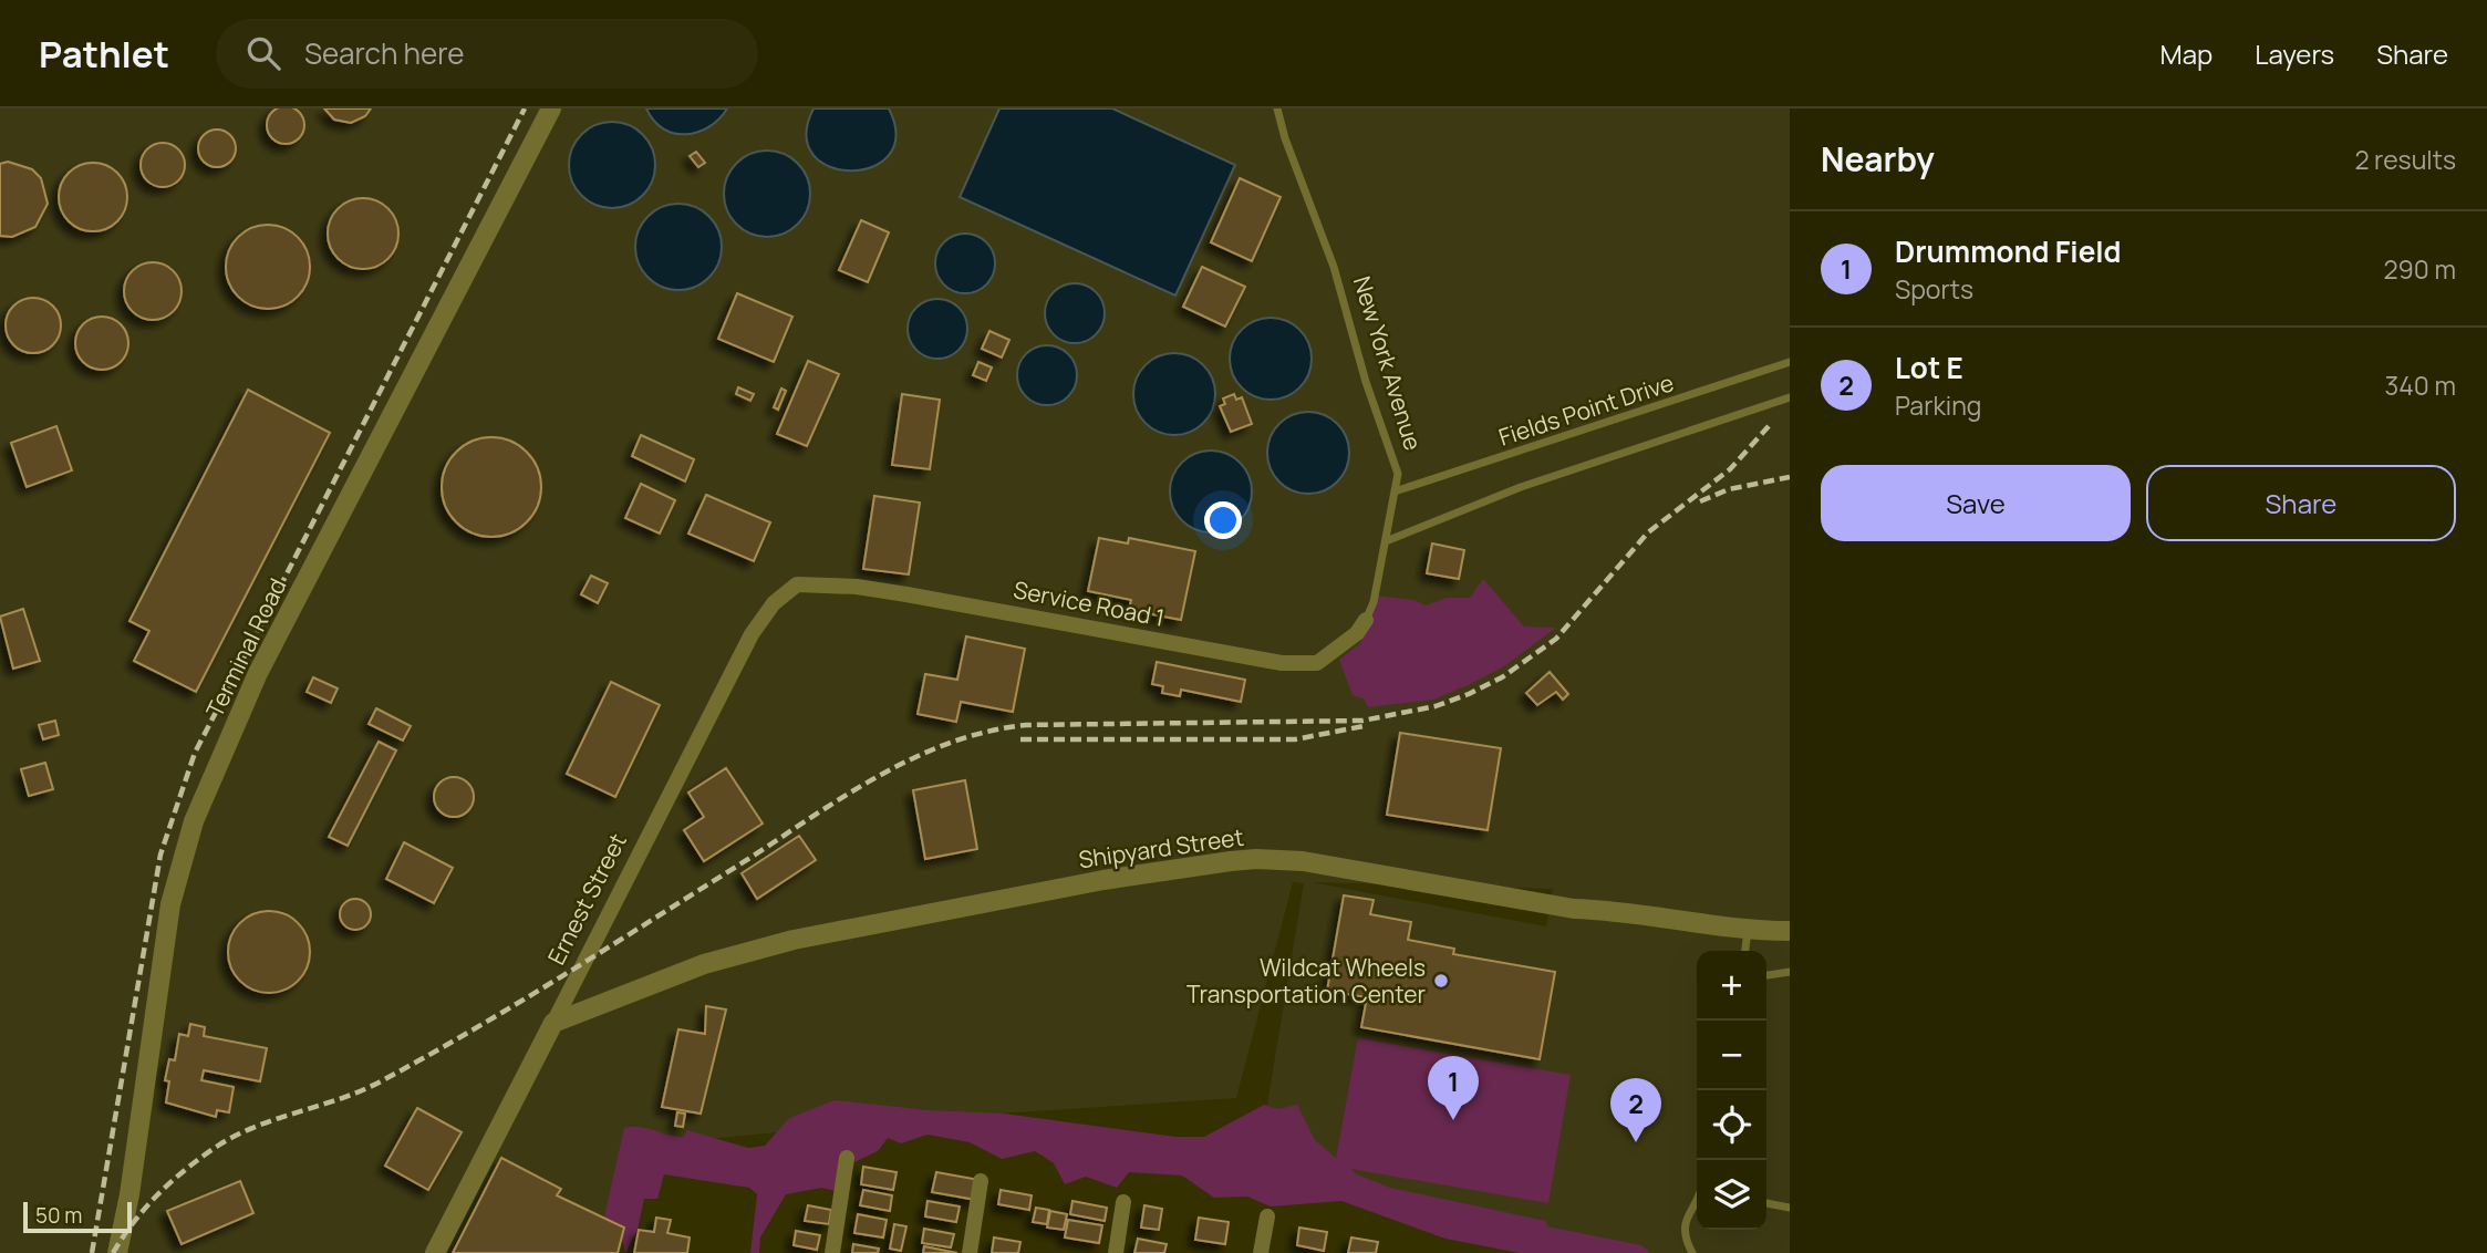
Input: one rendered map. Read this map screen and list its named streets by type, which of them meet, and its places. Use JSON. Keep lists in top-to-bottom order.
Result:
{
  "streets": {
    "street": [
      "Service Road 1",
      "Terminal Road",
      "Shipyard Street",
      "Ernest Street"
    ],
    "lane": ["New York Avenue", "Fields Point Drive"]
  },
  "crossings": [
    ["New York Avenue", "Fields Point Drive"],
    ["New York Avenue", "Service Road 1"],
    ["Service Road 1", "Ernest Street"],
    ["Shipyard Street", "Ernest Street"]
  ],
  "places": ["Wildcat Wheels Transportation Center"],
  "scale_bar": "50 m",
  "page": {
    "header": "Pathlet",
    "search": "Search here",
    "nav": ["Map", "Layers", "Share"],
    "heading": ["Nearby", "2 results"],
    "list": [
      {
        "mark": "1",
        "name": "Drummond Field",
        "note": "Sports",
        "value": "290 m"
      },
      {
        "mark": "2",
        "name": "Lot E",
        "note": "Parking",
        "value": "340 m"
      }
    ],
    "buttons": ["Save", "Share"],
    "map_buttons": ["+", "−"],
    "pins": ["1", "2"],
    "scale": "50 m"
  }
}
